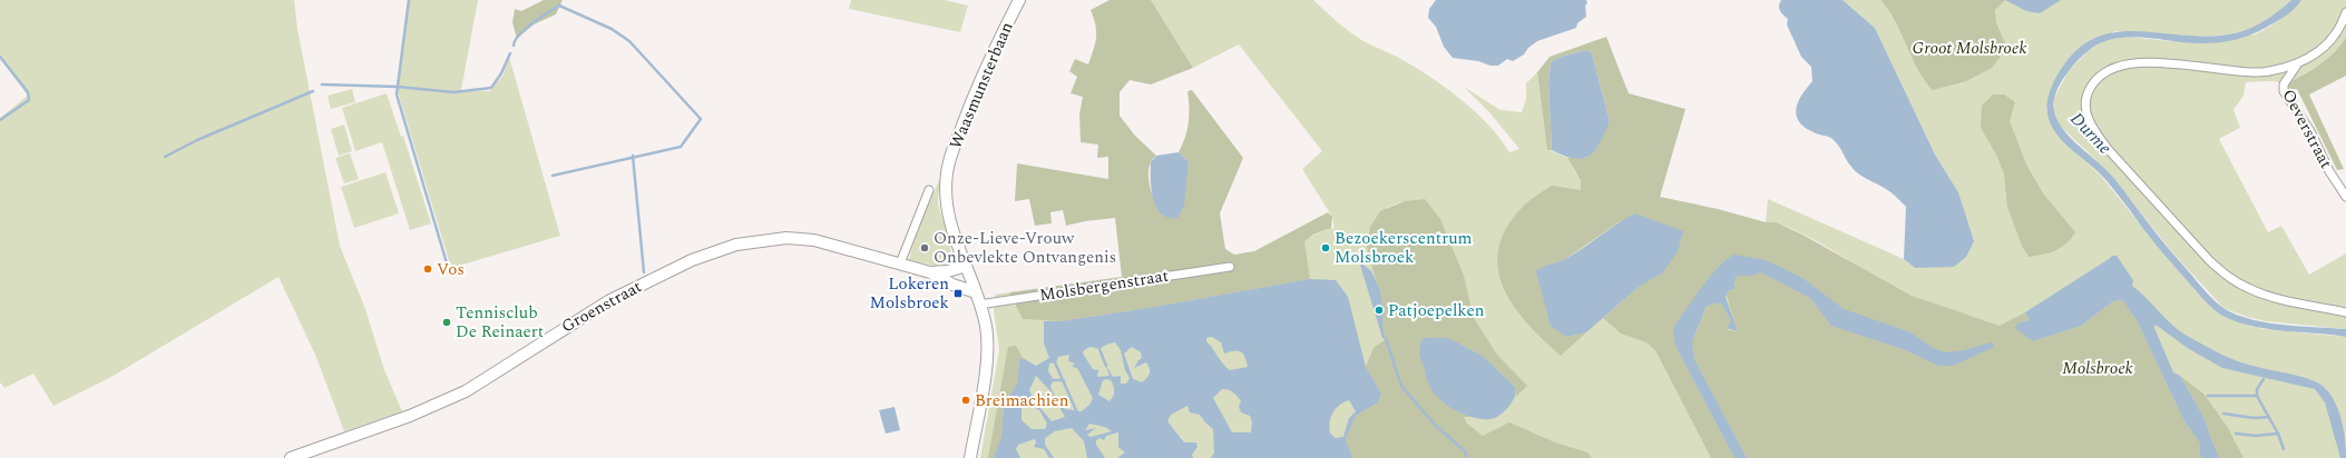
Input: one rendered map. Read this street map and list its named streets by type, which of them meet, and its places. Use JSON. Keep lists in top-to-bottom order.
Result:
{
  "streets": {
    "street": [
      "Waasmunsterbaan",
      "Oeverstraat",
      "Molsbergenstraat",
      "Groenstraat"
    ]
  },
  "crossings": [
    ["Waasmunsterbaan", "Molsbergenstraat"],
    ["Waasmunsterbaan", "Groenstraat"]
  ],
  "water": ["Durme"],
  "parks": ["Groot Molsbroek", "Molsbroek"],
  "places": {
    "other": [
      "Onze-Lieve-Vrouw Onbevlekte Ontvangenis",
      "Bezoekerscentrum Molsbroek",
      "Vos",
      "Patjoepelken",
      "Tennisclub De Reinaert",
      "Breimachien"
    ],
    "transit": ["Lokeren Molsbroek"]
  }
}
